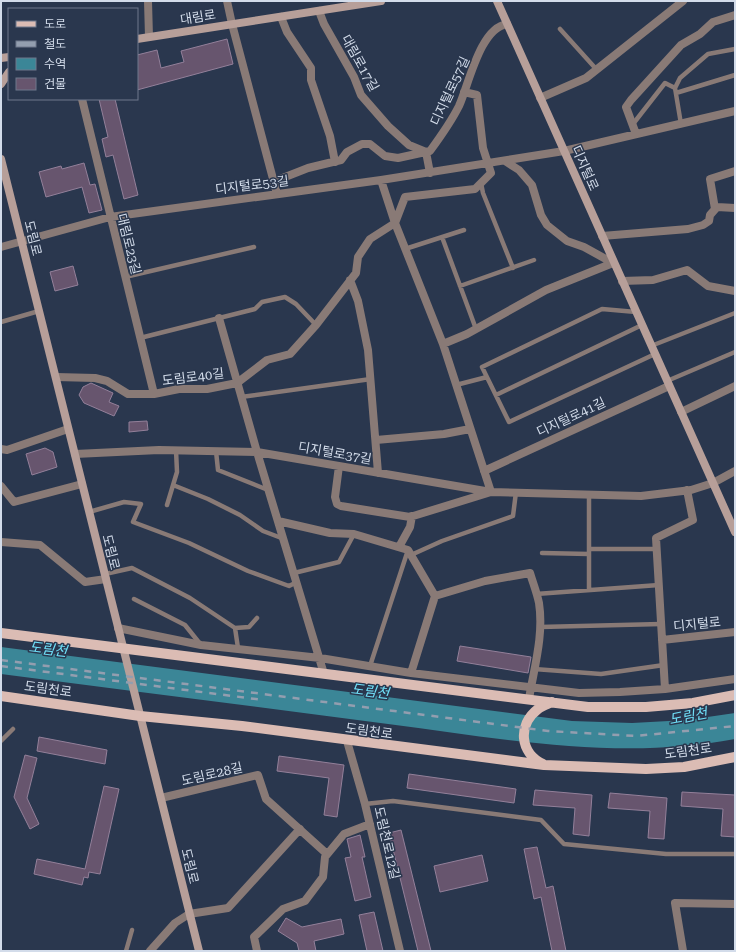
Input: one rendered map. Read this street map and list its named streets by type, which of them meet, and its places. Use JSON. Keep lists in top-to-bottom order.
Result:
{
  "streets": {
    "main road": ["도림천로"],
    "street": [
      "대림로",
      "대림로17길",
      "디지털로57길",
      "디지털로",
      "디지털로53길",
      "도림로",
      "대림로23길",
      "도림로40길",
      "디지털로41길",
      "디지털로37길",
      "도림로28길",
      "도림천로12길"
    ]
  },
  "crossings": [
    ["대림로", "대림로17길"],
    ["대림로17길", "디지털로57길"],
    ["디지털로57길", "디지털로"],
    ["디지털로", "디지털로53길"],
    ["디지털로", "디지털로41길"],
    ["디지털로", "디지털로37길"],
    ["디지털로53길", "도림로"],
    ["디지털로53길", "대림로23길"],
    ["도림로", "도림로40길"],
    ["도림로", "디지털로37길"],
    ["도림로", "도림천로"],
    ["도림로", "도림로28길"],
    ["대림로23길", "도림로40길"],
    ["도림천로", "도림천로12길"]
  ],
  "water": ["도림천"],
  "legend": [
    "도로",
    "철도",
    "수역",
    "건물"
  ]
}
